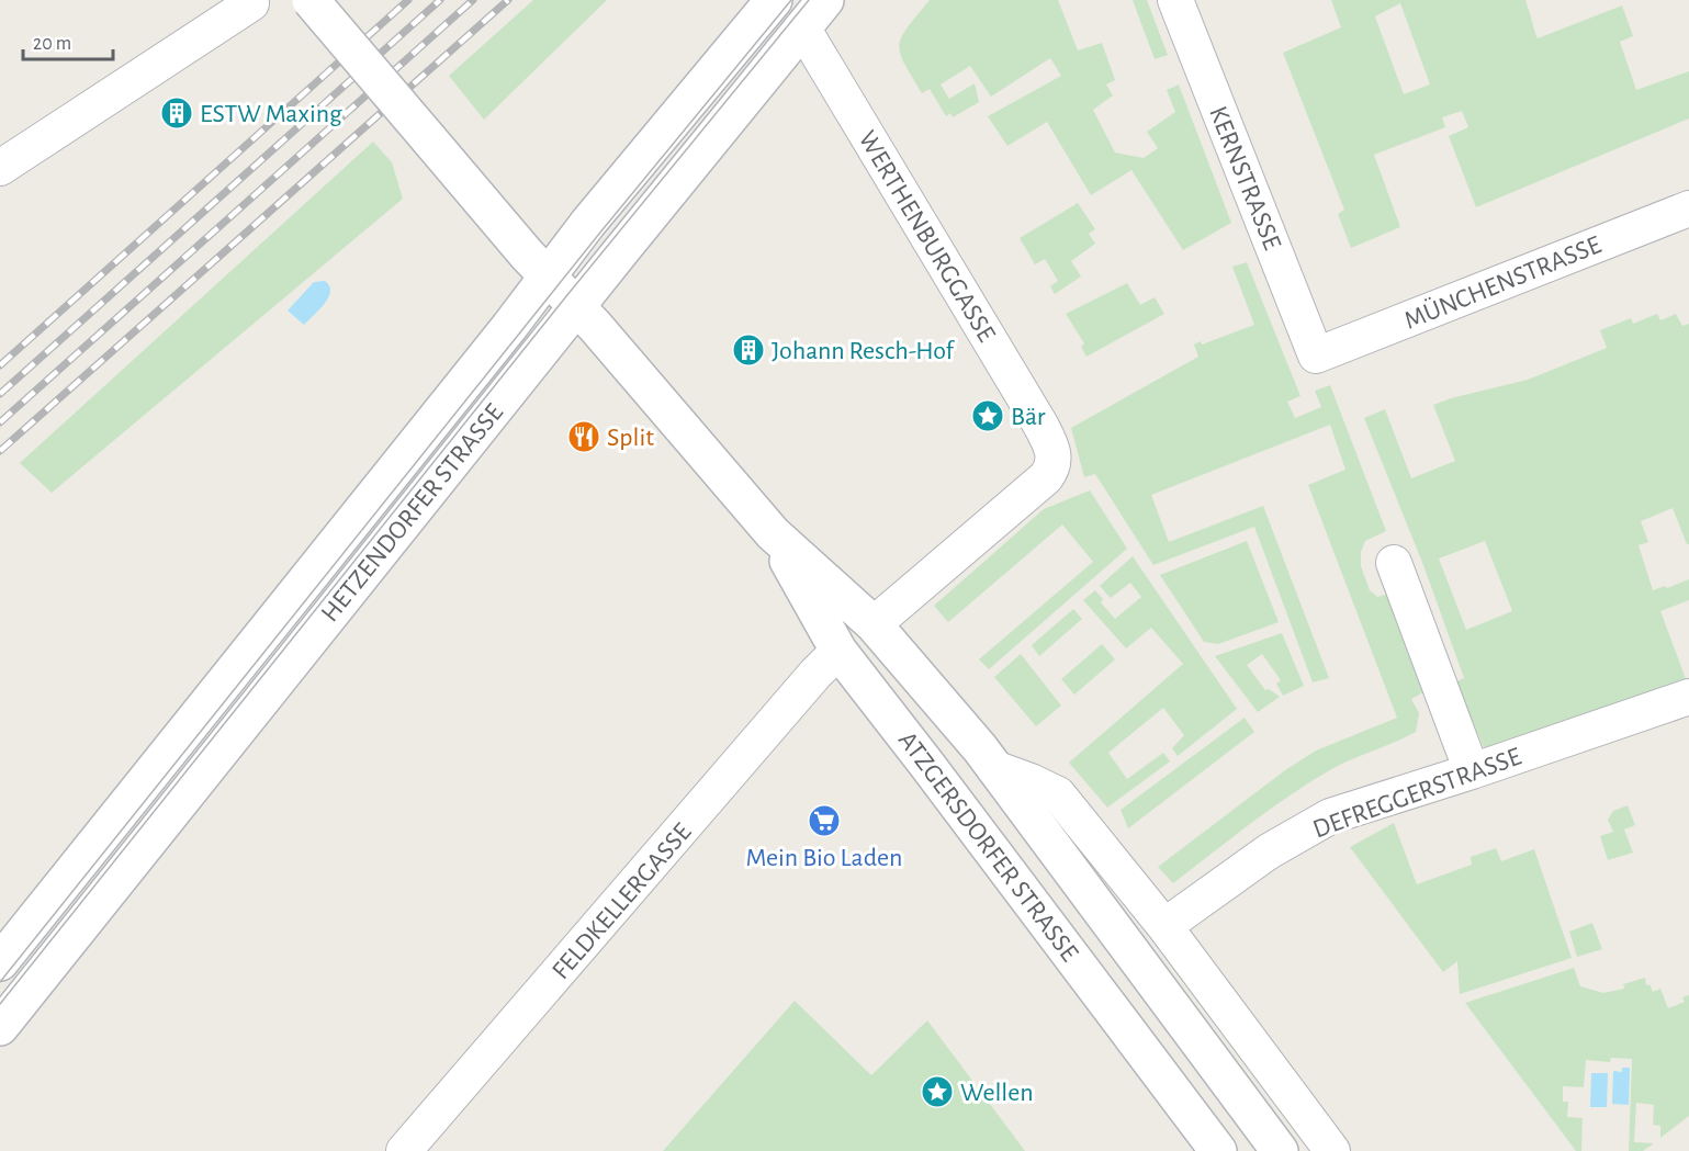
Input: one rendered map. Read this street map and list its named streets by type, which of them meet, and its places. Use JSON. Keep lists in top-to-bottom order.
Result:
{
  "streets": {
    "main road": ["HETZENDORFER STRASSE", "ATZGERSDORFER STRASSE"],
    "street": [
      "KERNSTRASSE",
      "WERTHENBURGGASSE",
      "MÜNCHENSTRASSE",
      "DEFREGGERSTRASSE",
      "FELDKELLERGASSE"
    ]
  },
  "crossings": [
    ["KERNSTRASSE", "MÜNCHENSTRASSE"],
    ["WERTHENBURGGASSE", "HETZENDORFER STRASSE"],
    ["WERTHENBURGGASSE", "ATZGERSDORFER STRASSE"],
    ["HETZENDORFER STRASSE", "ATZGERSDORFER STRASSE"],
    ["DEFREGGERSTRASSE", "ATZGERSDORFER STRASSE"],
    ["ATZGERSDORFER STRASSE", "FELDKELLERGASSE"]
  ],
  "places": {
    "building": ["ESTW Maxing", "Johann Resch-Hof"],
    "place": ["Bär", "Wellen"],
    "restaurant": ["Split"],
    "supermarket": ["Mein Bio Laden"]
  },
  "scale_bar": "20 m"
}
